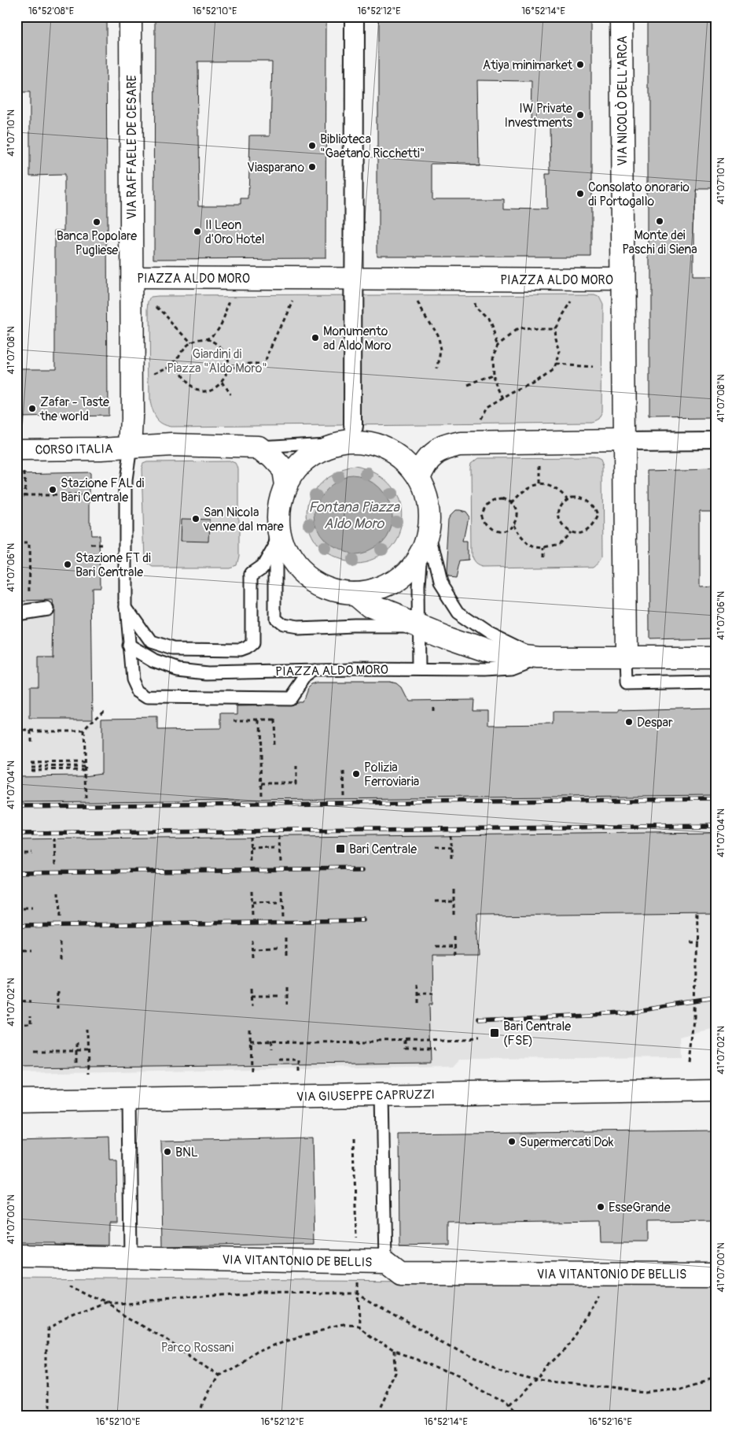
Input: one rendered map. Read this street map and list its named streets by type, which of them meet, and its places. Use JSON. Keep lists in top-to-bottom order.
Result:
{
  "streets": {
    "street": [
      "VIA NICOLÒ DELL'ARCA",
      "VIA RAFFAELE DE CESARE",
      "PIAZZA ALDO MORO",
      "CORSO ITALIA",
      "VIA GIUSEPPE CAPRUZZI",
      "VIA VITANTONIO DE BELLIS"
    ]
  },
  "crossings": [
    ["VIA NICOLÒ DELL'ARCA", "PIAZZA ALDO MORO"],
    ["VIA RAFFAELE DE CESARE", "PIAZZA ALDO MORO"],
    ["PIAZZA ALDO MORO", "CORSO ITALIA"]
  ],
  "water": ["Fontana Piazza Aldo Moro"],
  "parks": ["Giardini di Piazza \"Aldo Moro\"", "Parco Rossani"],
  "places": {
    "other": [
      "Atiya minimarket",
      "IW Private Investments",
      "Biblioteca \"Gaetano Ricchetti\"",
      "Viasparano",
      "Consolato onorario di Portogallo",
      "Monte dei Paschi di Siena",
      "Banca Popolare Pugliese",
      "Il Leon d'Oro Hotel",
      "Monumento ad Aldo Moro",
      "Zafar - Taste the world",
      "Stazione FAL di Bari Centrale",
      "San Nicola venne dal mare",
      "Stazione FT di Bari Centrale",
      "Despar",
      "Polizia Ferroviaria",
      "Supermercati Dok",
      "BNL",
      "EsseGrande"
    ],
    "transit": ["Bari Centrale", "Bari Centrale (FSE)"]
  },
  "coordinates": [
    "16°52'08\"E",
    "16°52'10\"E",
    "16°52'12\"E",
    "16°52'14\"E",
    "41°07'10\"N",
    "41°07'08\"N",
    "41°07'06\"N",
    "41°07'04\"N",
    "41°07'02\"N",
    "41°07'00\"N",
    "16°52'16\"E"
  ]
}
